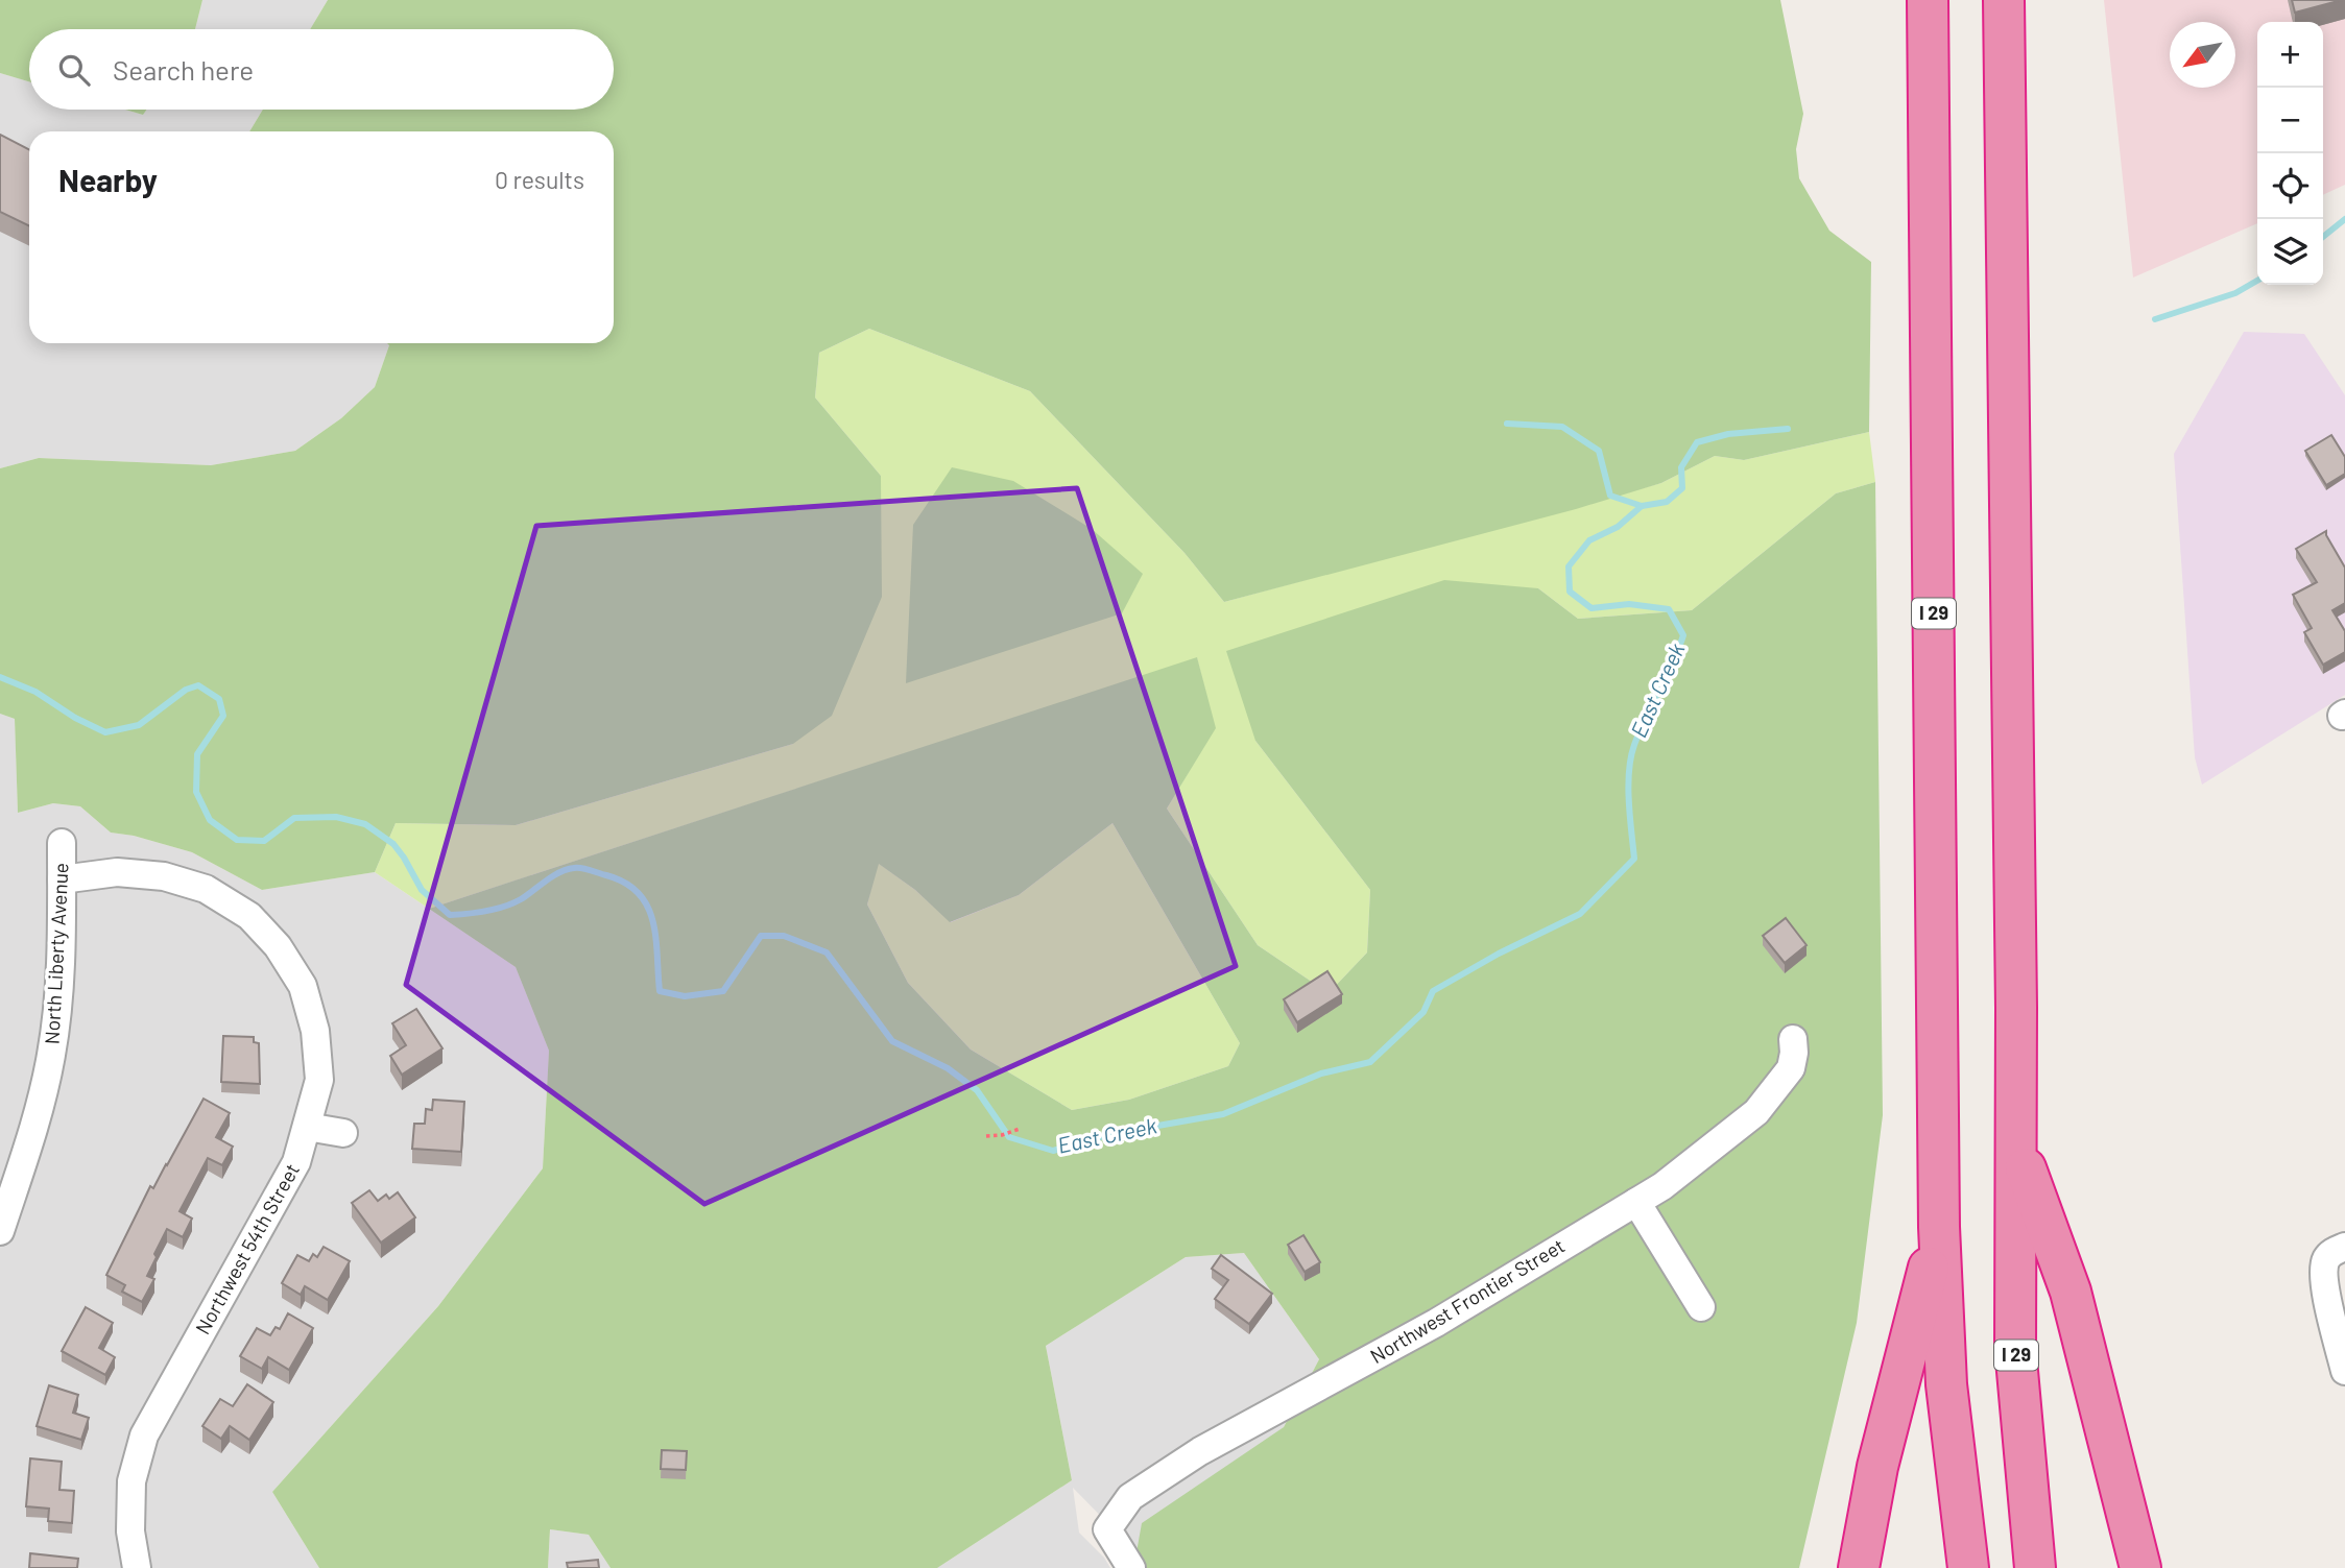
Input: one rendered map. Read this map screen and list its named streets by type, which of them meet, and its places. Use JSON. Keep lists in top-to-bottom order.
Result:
{
  "streets": {
    "highway": ["I 29"],
    "street": ["North Liberty Avenue", "Northwest 54th Street", "Northwest Frontier Street"]
  },
  "crossings": [
    ["North Liberty Avenue", "Northwest 54th Street"]
  ],
  "water": ["East Creek"],
  "north": "bottom left",
  "page": {
    "map_buttons": ["+", "−"],
    "search": "Search here",
    "heading": ["Nearby", "0 results"]
  }
}
